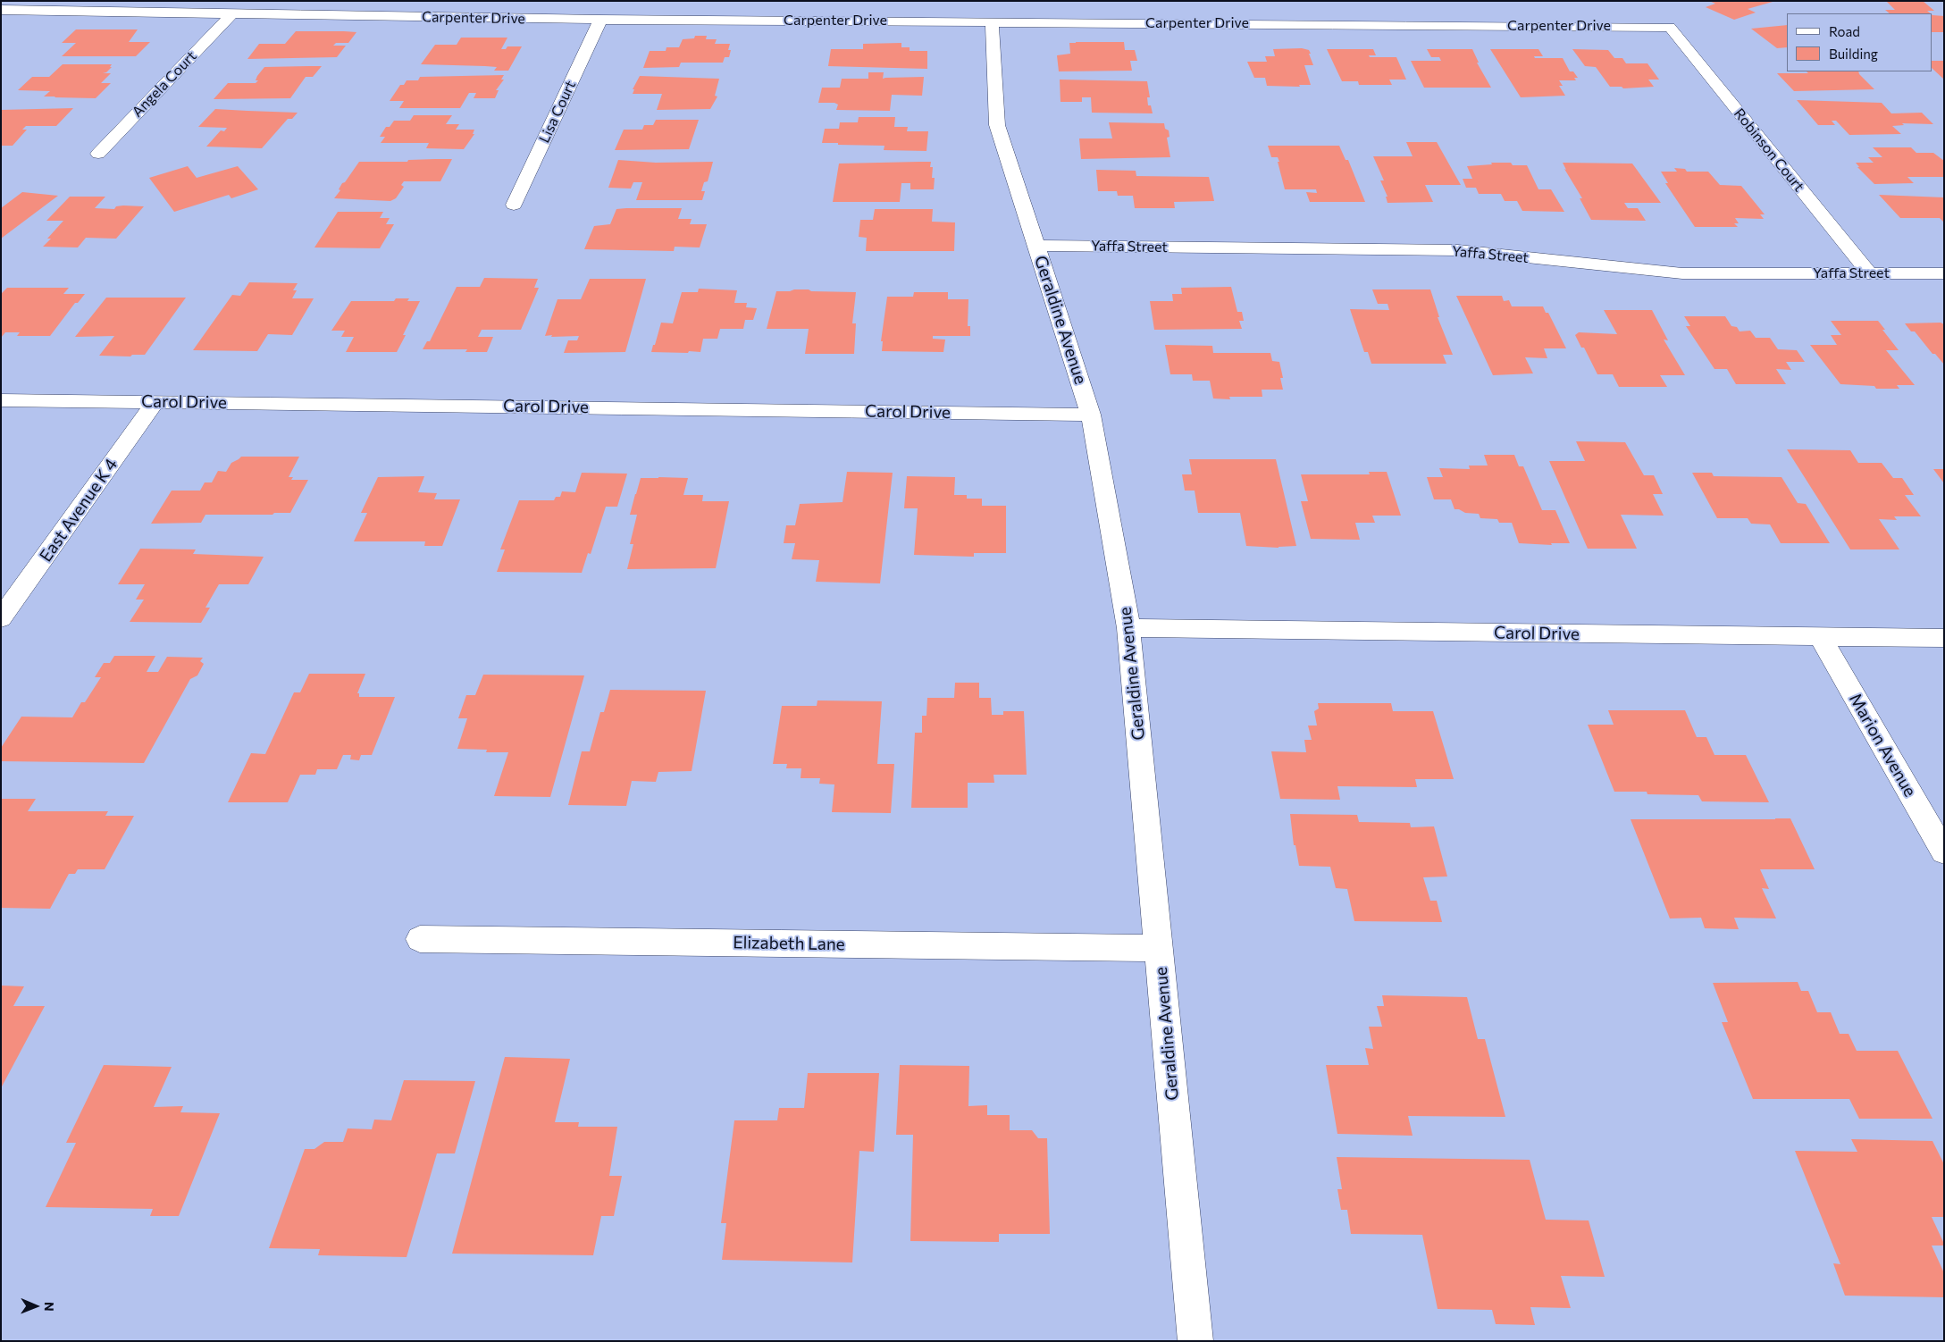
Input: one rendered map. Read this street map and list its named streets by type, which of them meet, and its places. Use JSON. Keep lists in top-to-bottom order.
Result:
{
  "streets": {
    "street": [
      "Carpenter Drive",
      "Angela Court",
      "Lisa Court",
      "Robinson Court",
      "Yaffa Street",
      "Geraldine Avenue",
      "Carol Drive",
      "East Avenue K 4",
      "Marion Avenue",
      "Elizabeth Lane"
    ]
  },
  "crossings": [
    ["Carpenter Drive", "Angela Court"],
    ["Carpenter Drive", "Lisa Court"],
    ["Carpenter Drive", "Robinson Court"],
    ["Carpenter Drive", "Geraldine Avenue"],
    ["Robinson Court", "Yaffa Street"],
    ["Yaffa Street", "Geraldine Avenue"],
    ["Geraldine Avenue", "Carol Drive"],
    ["Geraldine Avenue", "Elizabeth Lane"],
    ["Carol Drive", "East Avenue K 4"],
    ["Carol Drive", "Marion Avenue"]
  ],
  "legend": ["Road", "Building"],
  "north": "right"
}
